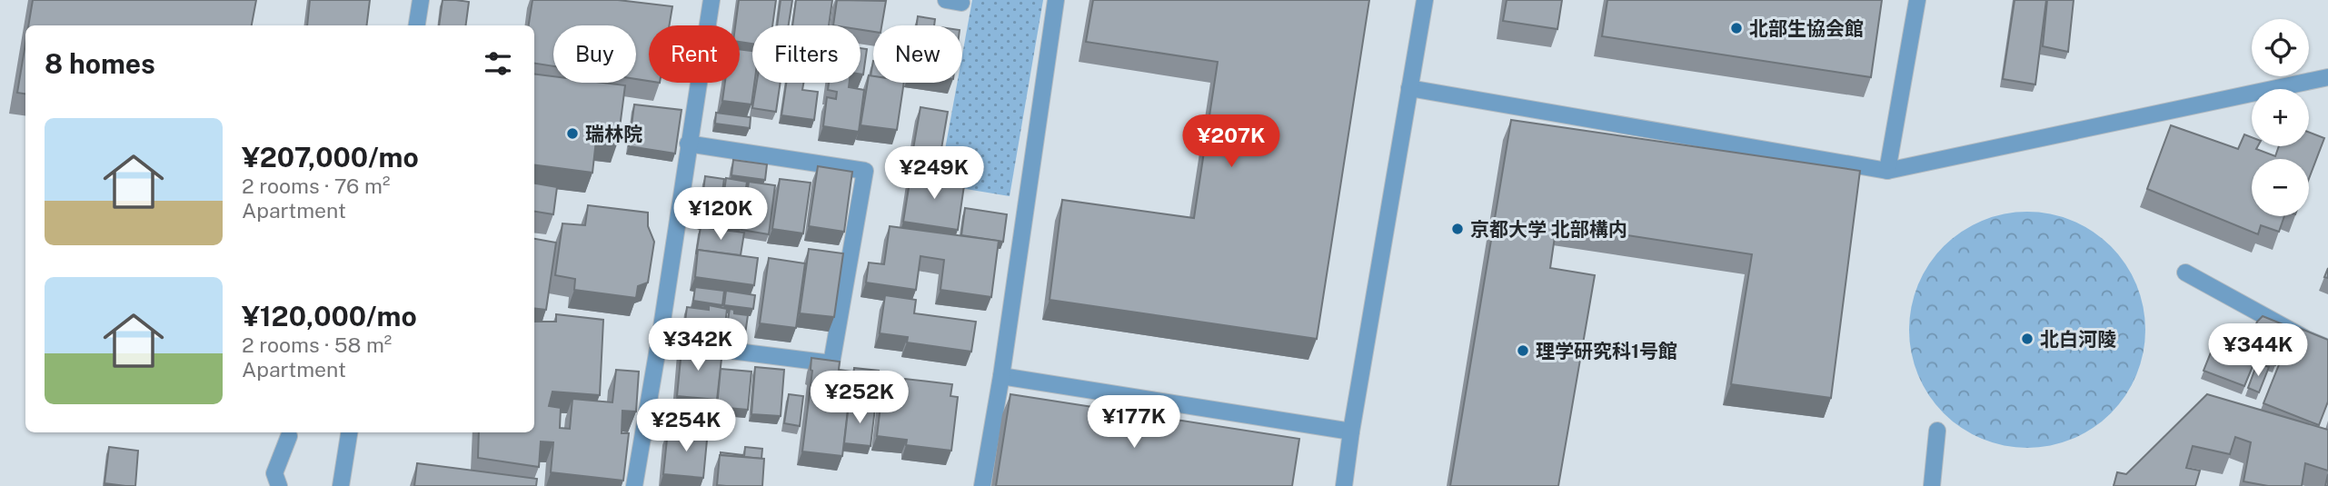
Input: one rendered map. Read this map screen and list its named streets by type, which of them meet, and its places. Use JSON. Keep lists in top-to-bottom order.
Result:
{
  "places": [
    "北部生協会館",
    "瑞林院",
    "京都大学 北部構内",
    "北白河陵",
    "理学研究科1号館"
  ],
  "page": {
    "map_buttons": ["+", "−"],
    "chip": [
      "Buy",
      "Rent",
      "Filters",
      "New"
    ],
    "heading": "8 homes",
    "list": [
      {
        "name": "¥207,000/mo",
        "note": "2 rooms · 76 m² · Apartment"
      },
      {
        "name": "¥120,000/mo",
        "note": "2 rooms · 58 m² · Apartment"
      }
    ],
    "price": [
      "¥207K",
      "¥249K",
      "¥120K",
      "¥342K",
      "¥344K",
      "¥252K",
      "¥177K",
      "¥254K"
    ]
  }
}
